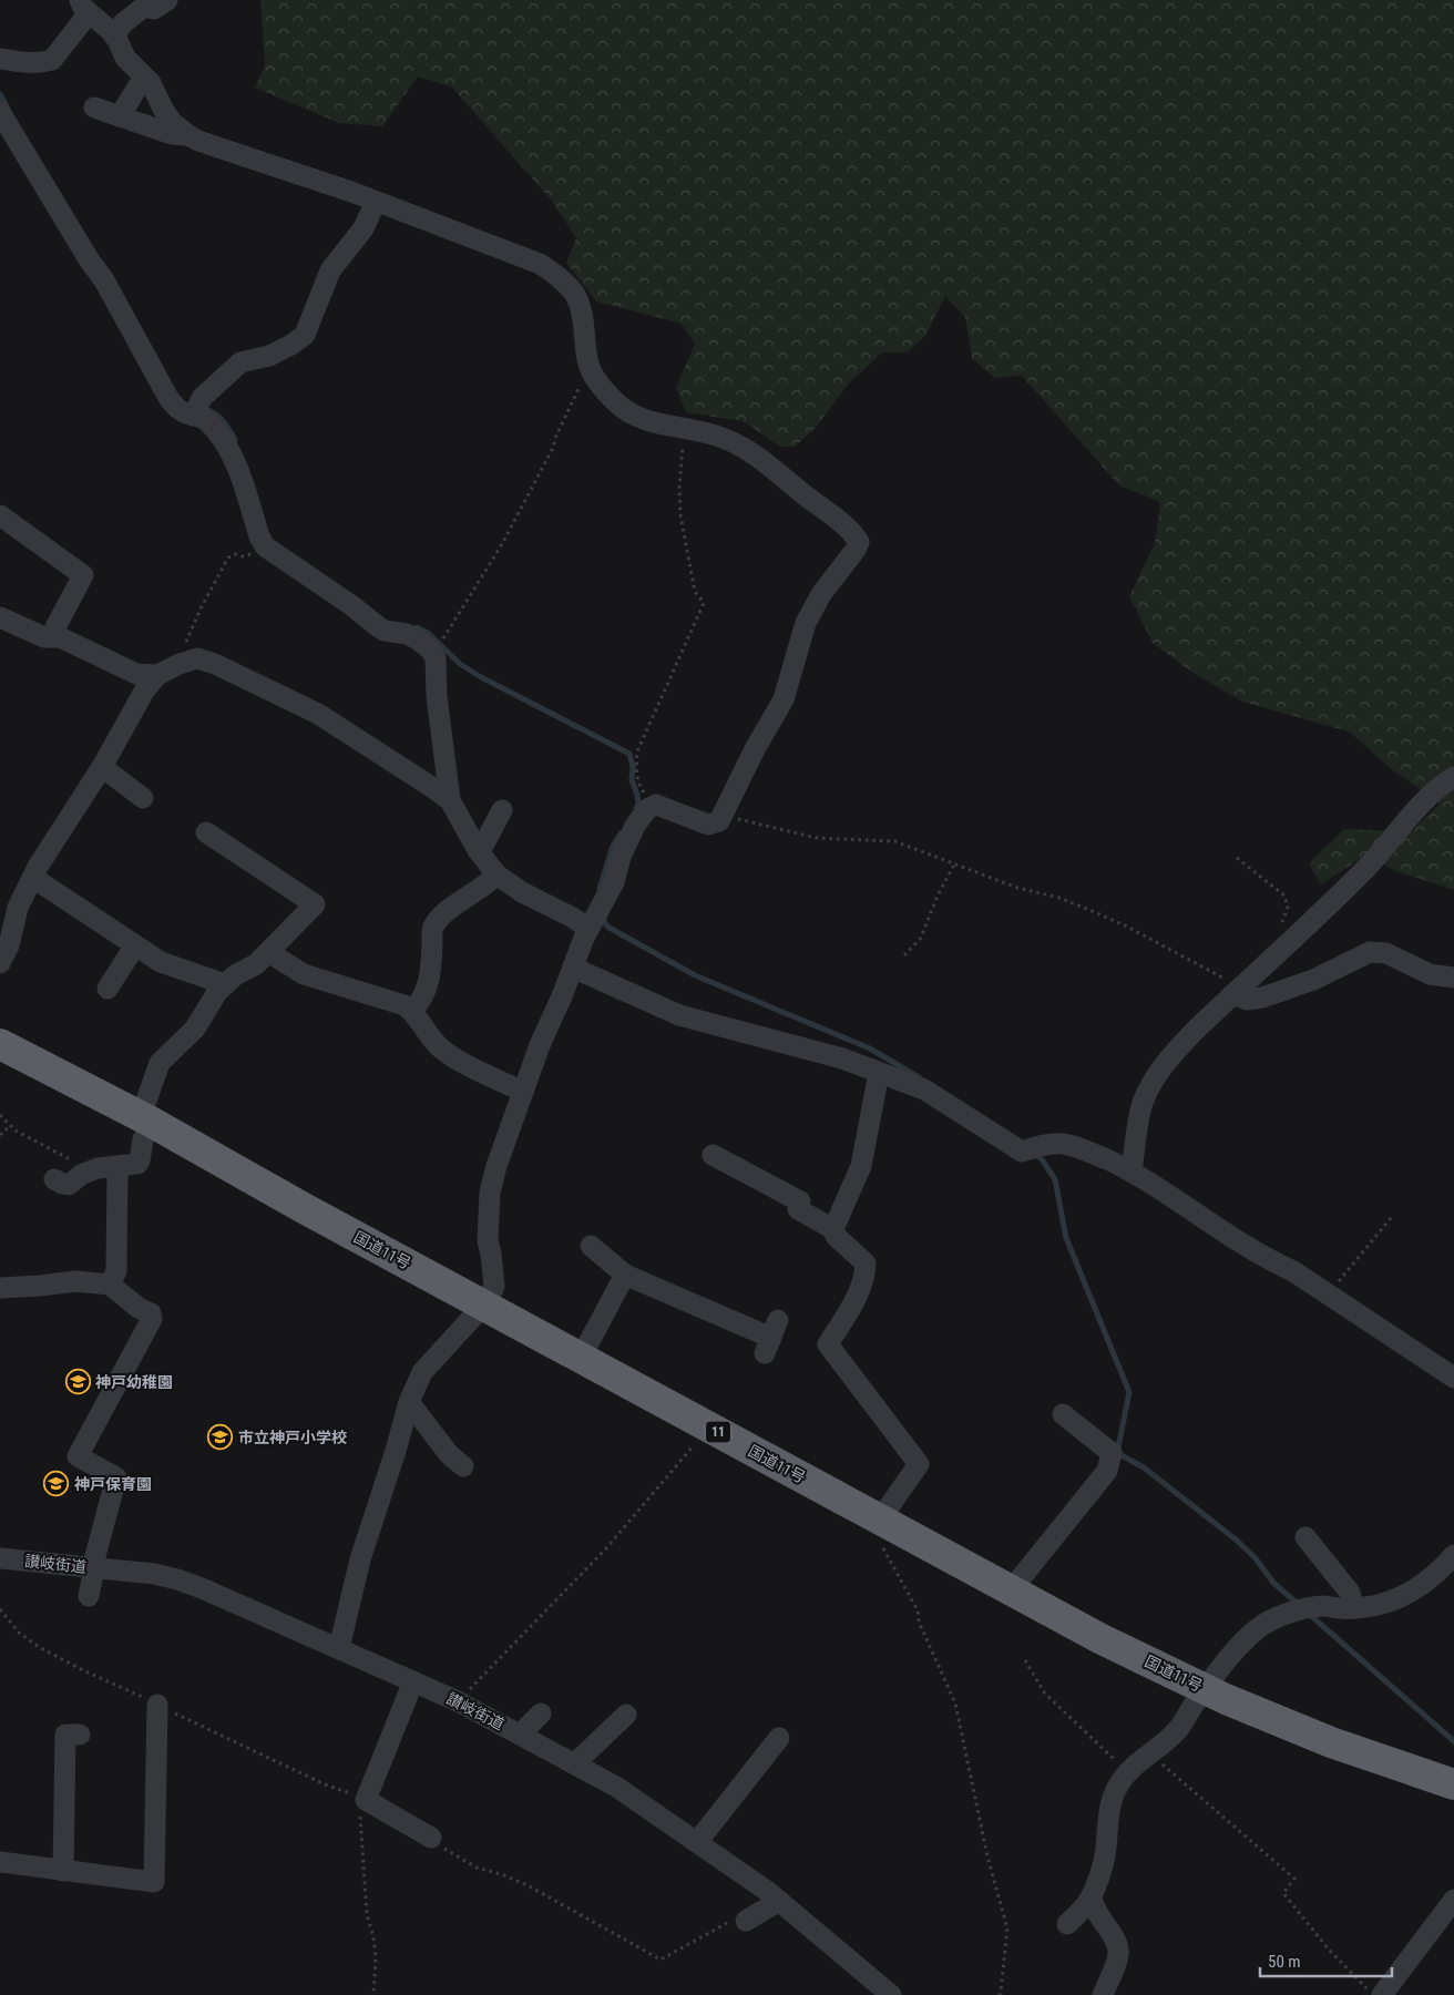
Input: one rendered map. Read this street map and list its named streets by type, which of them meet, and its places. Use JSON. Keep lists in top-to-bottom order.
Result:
{
  "streets": {
    "highway": ["国道11号", "11"],
    "street": ["讃岐街道"]
  },
  "places": {
    "school or university": ["神戸幼稚園", "市立神戸小学校", "神戸保育園"]
  },
  "scale_bar": "50 m"
}
